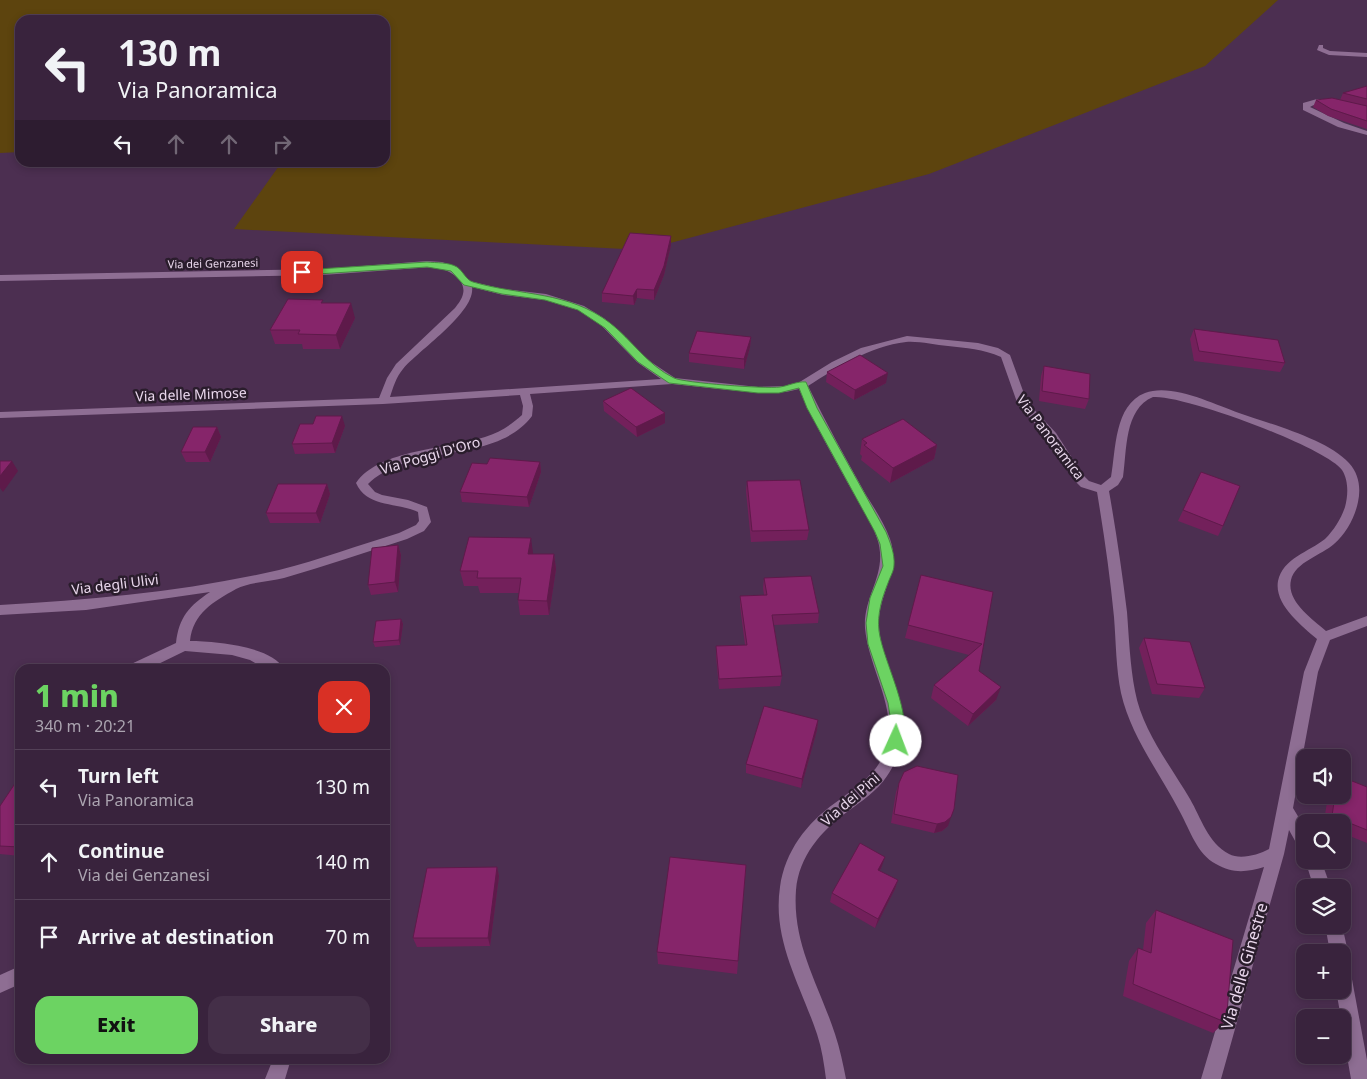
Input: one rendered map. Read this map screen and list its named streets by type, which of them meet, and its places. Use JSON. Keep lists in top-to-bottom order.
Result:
{
  "streets": {
    "street": [
      "Via dei Genzanesi",
      "Via delle Mimose",
      "Via Panoramica",
      "Via Poggi D'Oro",
      "Via degli Ulivi",
      "Via dei Pini",
      "Via delle Ginestre"
    ]
  },
  "crossings": [
    ["Via dei Genzanesi", "Via Panoramica"],
    ["Via Panoramica", "Via dei Pini"],
    ["Via Poggi D'Oro", "Via degli Ulivi"]
  ],
  "page": {
    "turn": ["130 m", "Via Panoramica"],
    "heading": ["1 min", "340 m · 20:21"],
    "map_buttons": ["+", "−"],
    "list": [
      {
        "name": "Turn left",
        "note": "Via Panoramica",
        "value": "130 m"
      },
      {
        "name": "Continue",
        "note": "Via dei Genzanesi",
        "value": "140 m"
      },
      {
        "name": "Arrive at destination",
        "value": "70 m"
      }
    ],
    "buttons": ["Exit", "Share"]
  }
}
